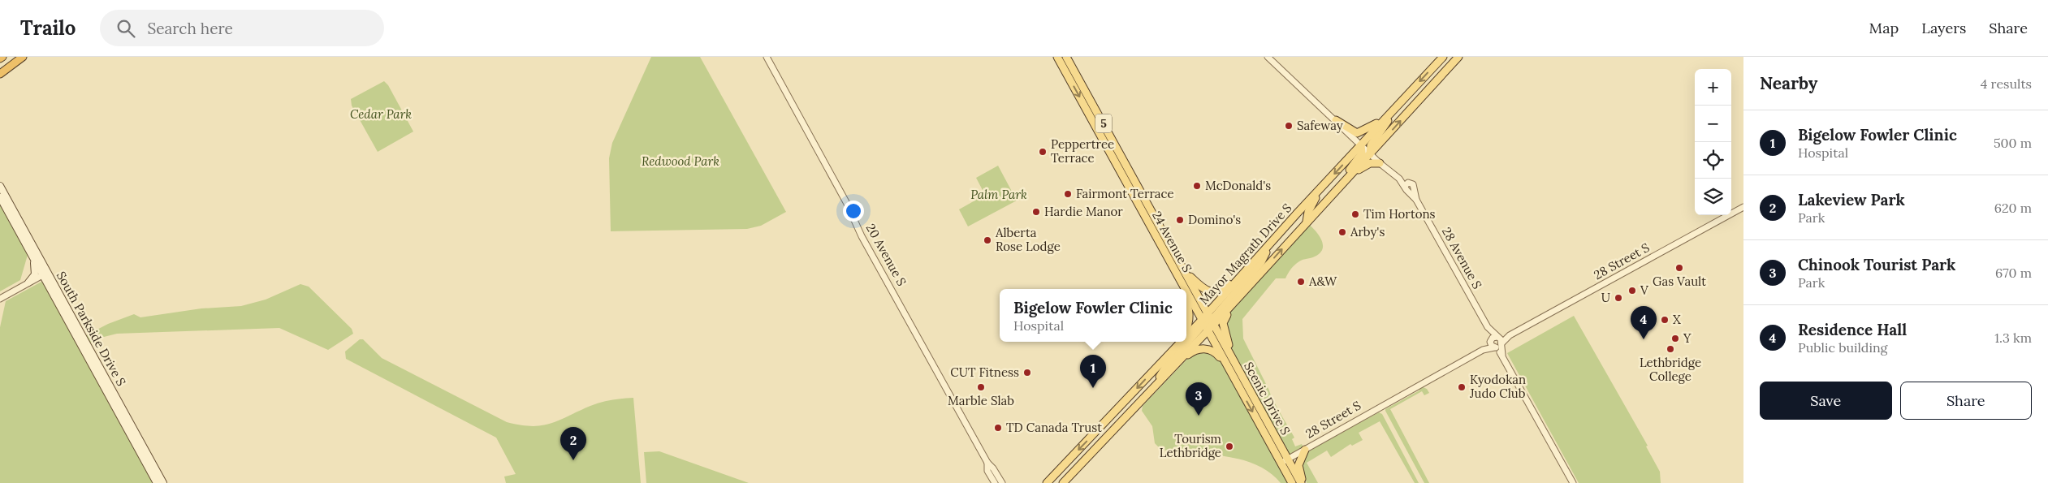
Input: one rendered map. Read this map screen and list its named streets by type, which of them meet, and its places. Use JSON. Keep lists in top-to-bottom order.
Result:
{
  "streets": {
    "main road": [
      "5",
      "24 Avenue S",
      "Mayor Magrath Drive S",
      "South Parkside Drive S",
      "Scenic Drive S"
    ],
    "street": ["20 Avenue S", "28 Avenue S", "28 Street S"]
  },
  "crossings": [
    ["24 Avenue S", "Mayor Magrath Drive S"],
    ["24 Avenue S", "Scenic Drive S"],
    ["Mayor Magrath Drive S", "28 Avenue S"],
    ["Mayor Magrath Drive S", "Scenic Drive S"],
    ["28 Street S", "Scenic Drive S"]
  ],
  "parks": ["Cedar Park", "Redwood Park", "Palm Park"],
  "places": [
    "Safeway",
    "Peppertree Terrace",
    "McDonald's",
    "Fairmont Terrace",
    "Hardie Manor",
    "Tim Hortons",
    "Domino's",
    "Arby's",
    "Alberta Rose Lodge",
    "Gas Vault",
    "A&W",
    "V",
    "U",
    "X",
    "Y",
    "Lethbridge College",
    "CUT Fitness",
    "Marble Slab",
    "Kyodokan Judo Club",
    "TD Canada Trust",
    "Tourism Lethbridge"
  ],
  "page": {
    "header": "Trailo",
    "search": "Search here",
    "nav": ["Map", "Layers", "Share"],
    "heading": ["Nearby", "4 results"],
    "map_buttons": ["+", "−"],
    "list": [
      {
        "mark": "1",
        "name": "Bigelow Fowler Clinic",
        "note": "Hospital",
        "value": "500 m"
      },
      {
        "mark": "2",
        "name": "Lakeview Park",
        "note": "Park",
        "value": "620 m"
      },
      {
        "mark": "3",
        "name": "Chinook Tourist Park",
        "note": "Park",
        "value": "670 m"
      },
      {
        "mark": "4",
        "name": "Residence Hall",
        "note": "Public building",
        "value": "1.3 km"
      }
    ],
    "popup": ["Bigelow Fowler Clinic", "Hospital"],
    "pins": [
      "4",
      "1",
      "3",
      "2"
    ],
    "buttons": ["Save", "Share"]
  }
}
